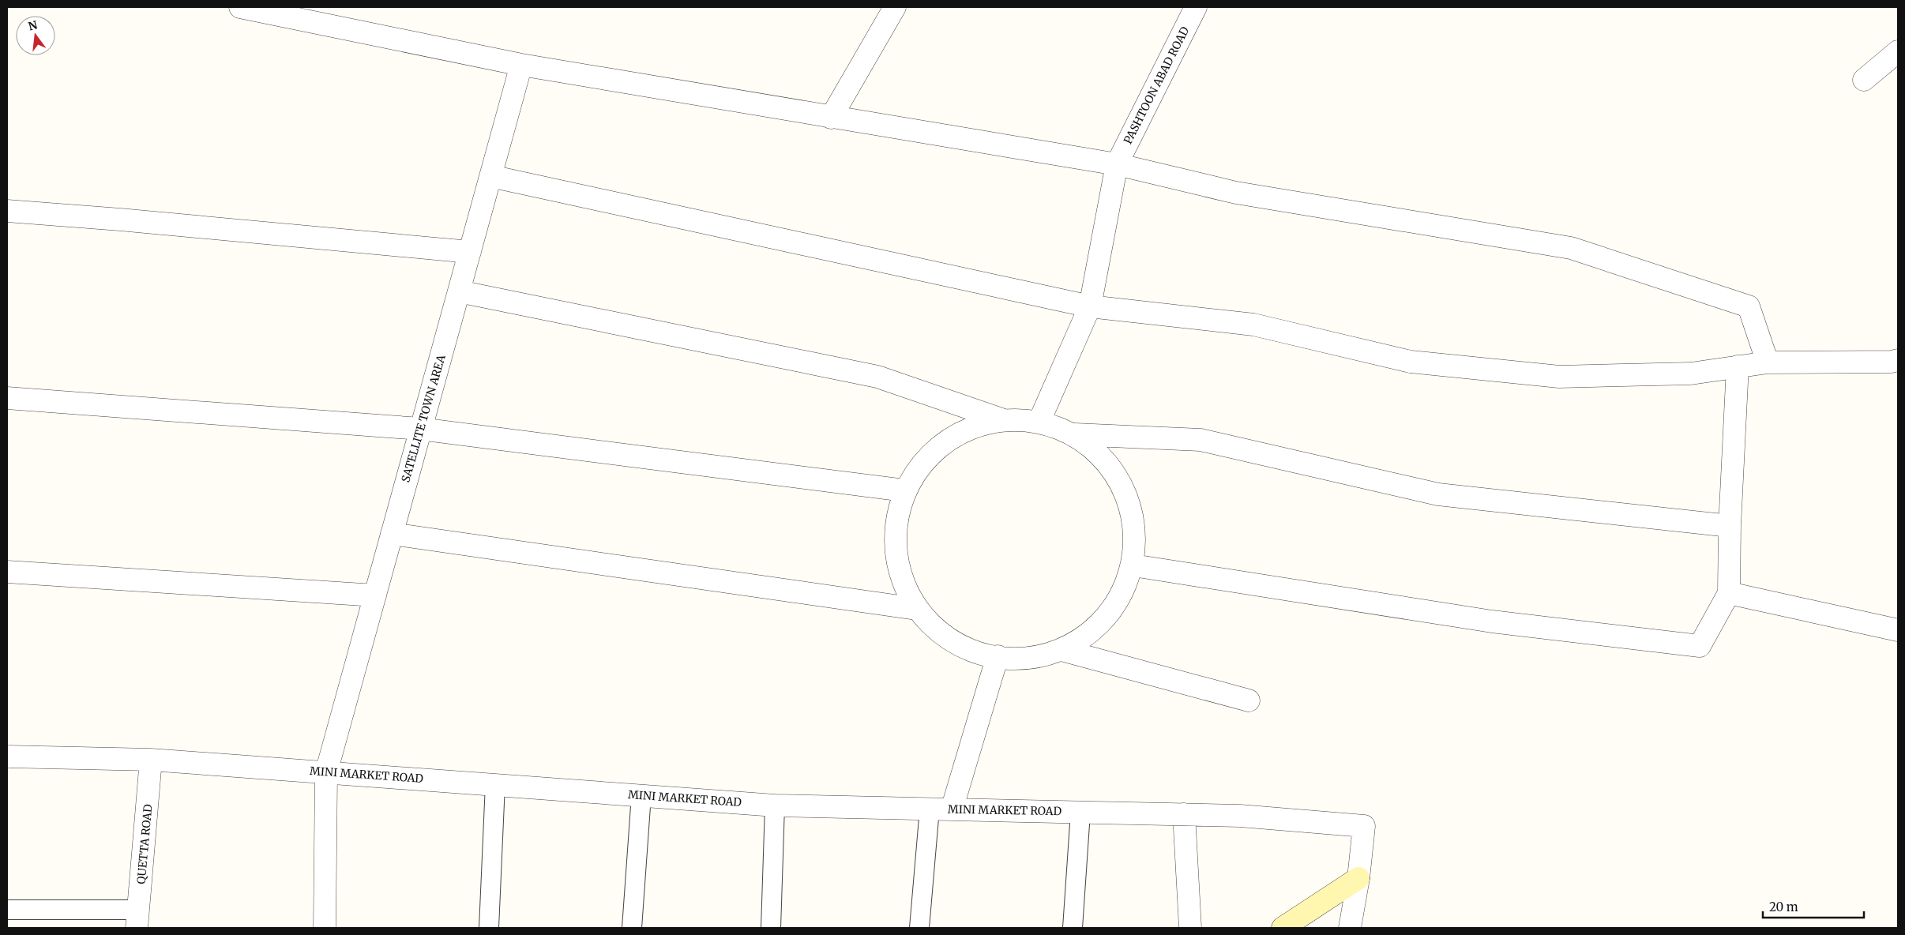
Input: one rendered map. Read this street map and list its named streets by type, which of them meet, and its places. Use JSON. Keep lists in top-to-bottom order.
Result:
{
  "streets": {
    "street": [
      "PASHTOON ABAD ROAD",
      "SATELLITE TOWN AREA",
      "MINI MARKET ROAD",
      "QUETTA ROAD"
    ]
  },
  "crossings": [
    ["SATELLITE TOWN AREA", "MINI MARKET ROAD"],
    ["MINI MARKET ROAD", "QUETTA ROAD"]
  ],
  "scale_bar": "20 m",
  "north": "top"
}
